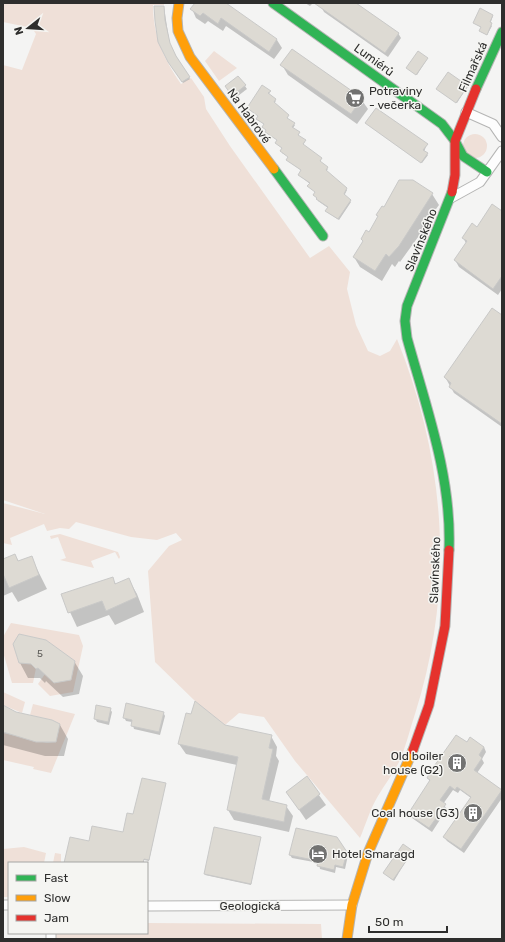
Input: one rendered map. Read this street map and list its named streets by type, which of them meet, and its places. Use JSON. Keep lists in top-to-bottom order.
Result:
{
  "streets": {
    "street": [
      "Lumiérů",
      "Filmařská",
      "Na Habrové",
      "Slavínského",
      "Geologická"
    ]
  },
  "crossings": [
    ["Lumiérů", "Filmařská"],
    ["Lumiérů", "Slavínského"],
    ["Filmařská", "Slavínského"],
    ["Slavínského", "Geologická"]
  ],
  "places": {
    "supermarket": ["Potraviny - večerka"],
    "building": ["Old boiler house (G2)", "Coal house (G3)"],
    "hotel": ["Hotel Smaragd"]
  },
  "house_numbers": ["5"],
  "legend": ["Fast", "Slow", "Jam"],
  "scale_bar": "50 m",
  "north": "left"
}
